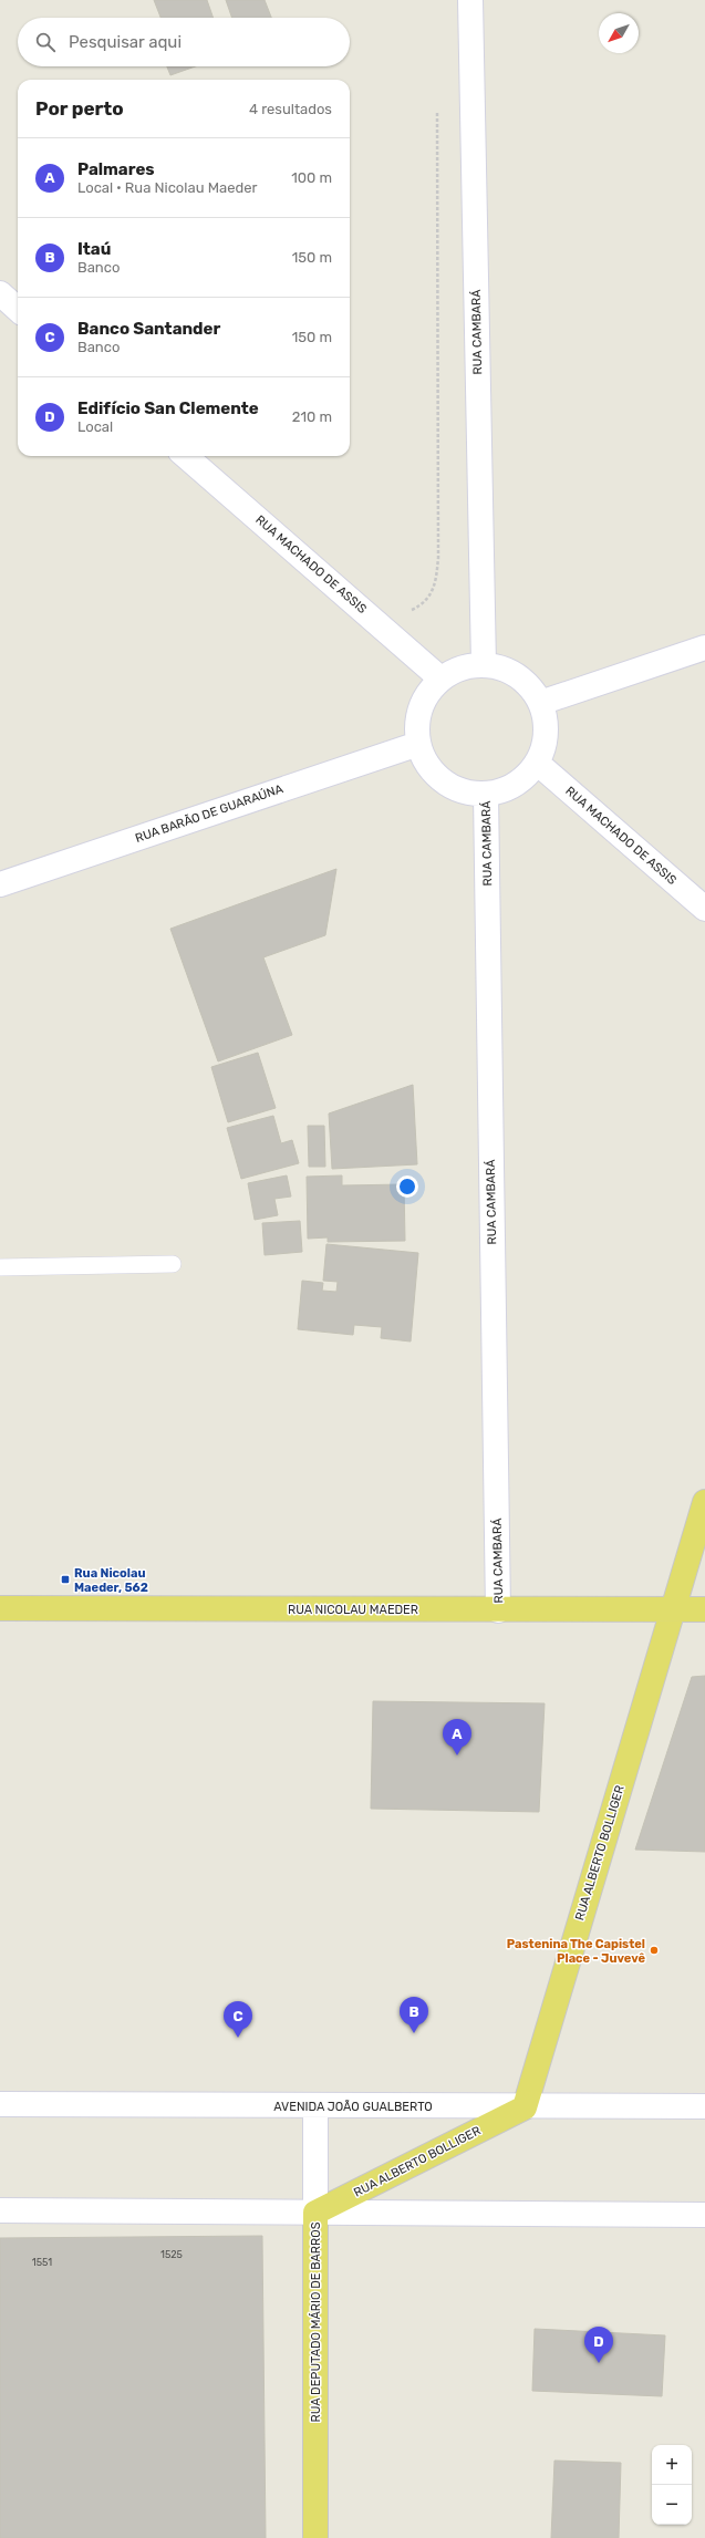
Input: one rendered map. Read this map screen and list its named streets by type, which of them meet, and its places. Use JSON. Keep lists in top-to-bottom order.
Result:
{
  "streets": {
    "main road": ["RUA NICOLAU MAEDER", "RUA ALBERTO BOLLIGER", "RUA DEPUTADO MÁRIO DE BARROS"],
    "street": [
      "RUA CAMBARÁ",
      "RUA MACHADO DE ASSIS",
      "RUA BARÃO DE GUARAÚNA",
      "AVENIDA JOÃO GUALBERTO"
    ]
  },
  "crossings": [
    ["RUA CAMBARÁ", "RUA MACHADO DE ASSIS"],
    ["RUA CAMBARÁ", "RUA BARÃO DE GUARAÚNA"],
    ["RUA CAMBARÁ", "RUA NICOLAU MAEDER"],
    ["RUA MACHADO DE ASSIS", "RUA BARÃO DE GUARAÚNA"],
    ["RUA NICOLAU MAEDER", "RUA ALBERTO BOLLIGER"],
    ["RUA ALBERTO BOLLIGER", "AVENIDA JOÃO GUALBERTO"],
    ["RUA ALBERTO BOLLIGER", "RUA DEPUTADO MÁRIO DE BARROS"],
    ["AVENIDA JOÃO GUALBERTO", "RUA DEPUTADO MÁRIO DE BARROS"]
  ],
  "places": {
    "transit": ["Rua Nicolau Maeder, 562"],
    "other": ["Pastenina The Capistel Place - Juvevê"]
  },
  "house_numbers": ["1525", "1551"],
  "north": "bottom left",
  "page": {
    "search": "Pesquisar aqui",
    "heading": ["Por perto", "4 resultados"],
    "list": [
      {
        "mark": "A",
        "name": "Palmares",
        "note": "Local · Rua Nicolau Maeder",
        "value": "100 m"
      },
      {
        "mark": "B",
        "name": "Itaú",
        "note": "Banco",
        "value": "150 m"
      },
      {
        "mark": "C",
        "name": "Banco Santander",
        "note": "Banco",
        "value": "150 m"
      },
      {
        "mark": "D",
        "name": "Edifício San Clemente",
        "note": "Local",
        "value": "210 m"
      }
    ],
    "pins": [
      "A",
      "B",
      "C",
      "D"
    ],
    "map_buttons": ["+", "−"]
  }
}
